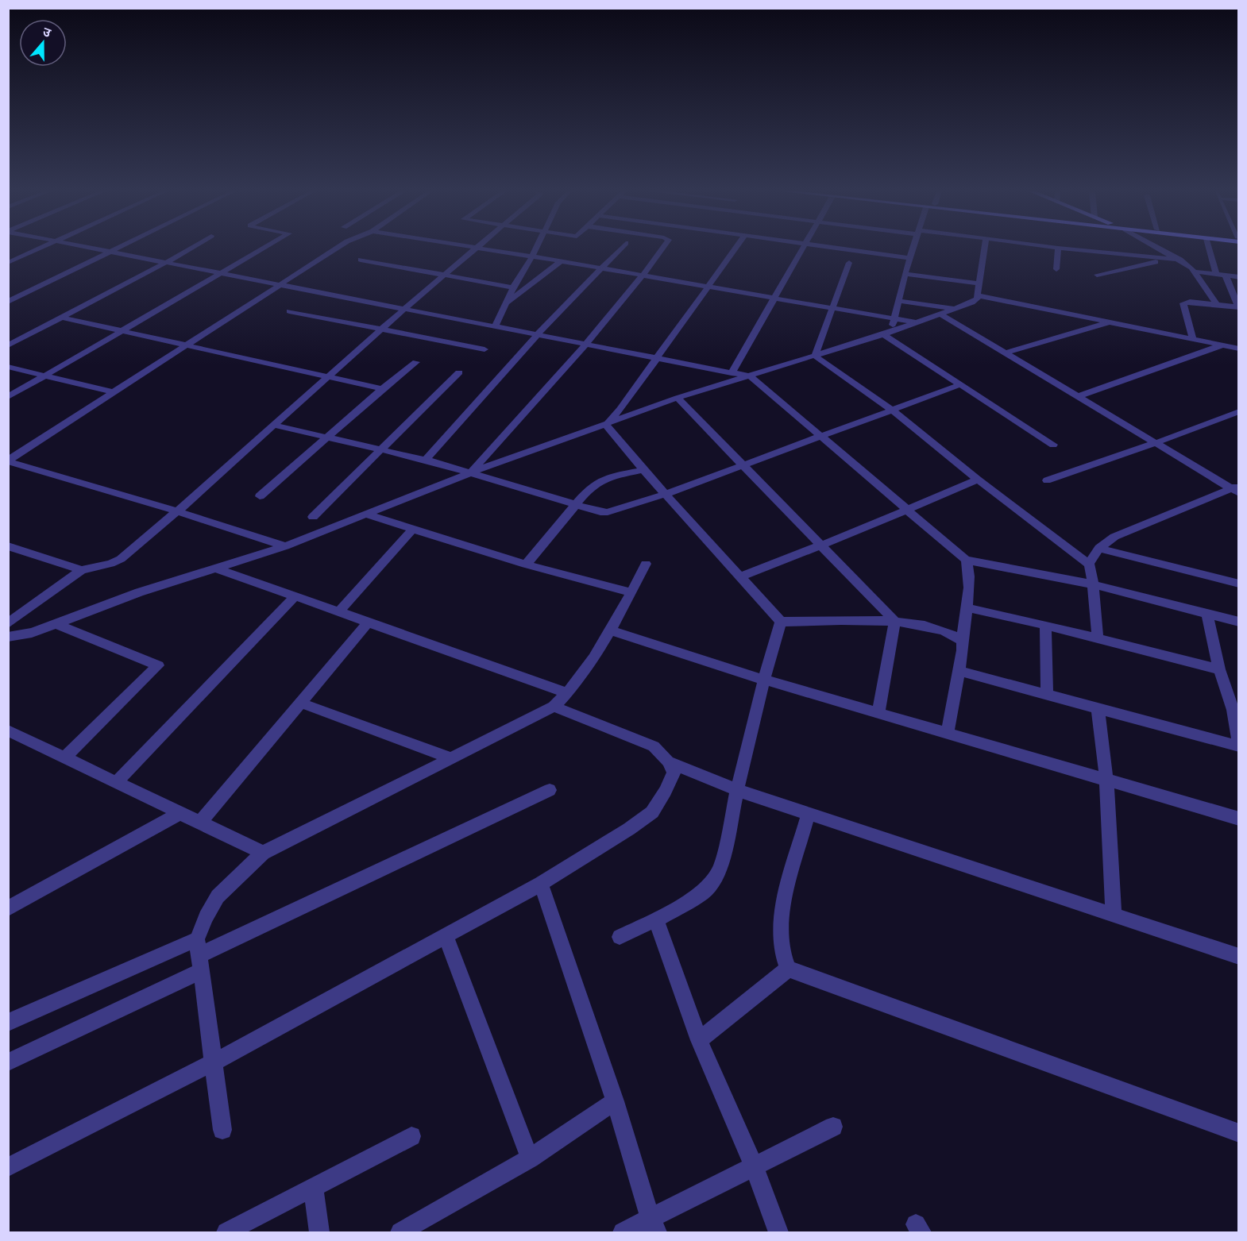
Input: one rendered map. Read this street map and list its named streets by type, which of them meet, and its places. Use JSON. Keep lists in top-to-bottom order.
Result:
{
  "north": "top"
}
